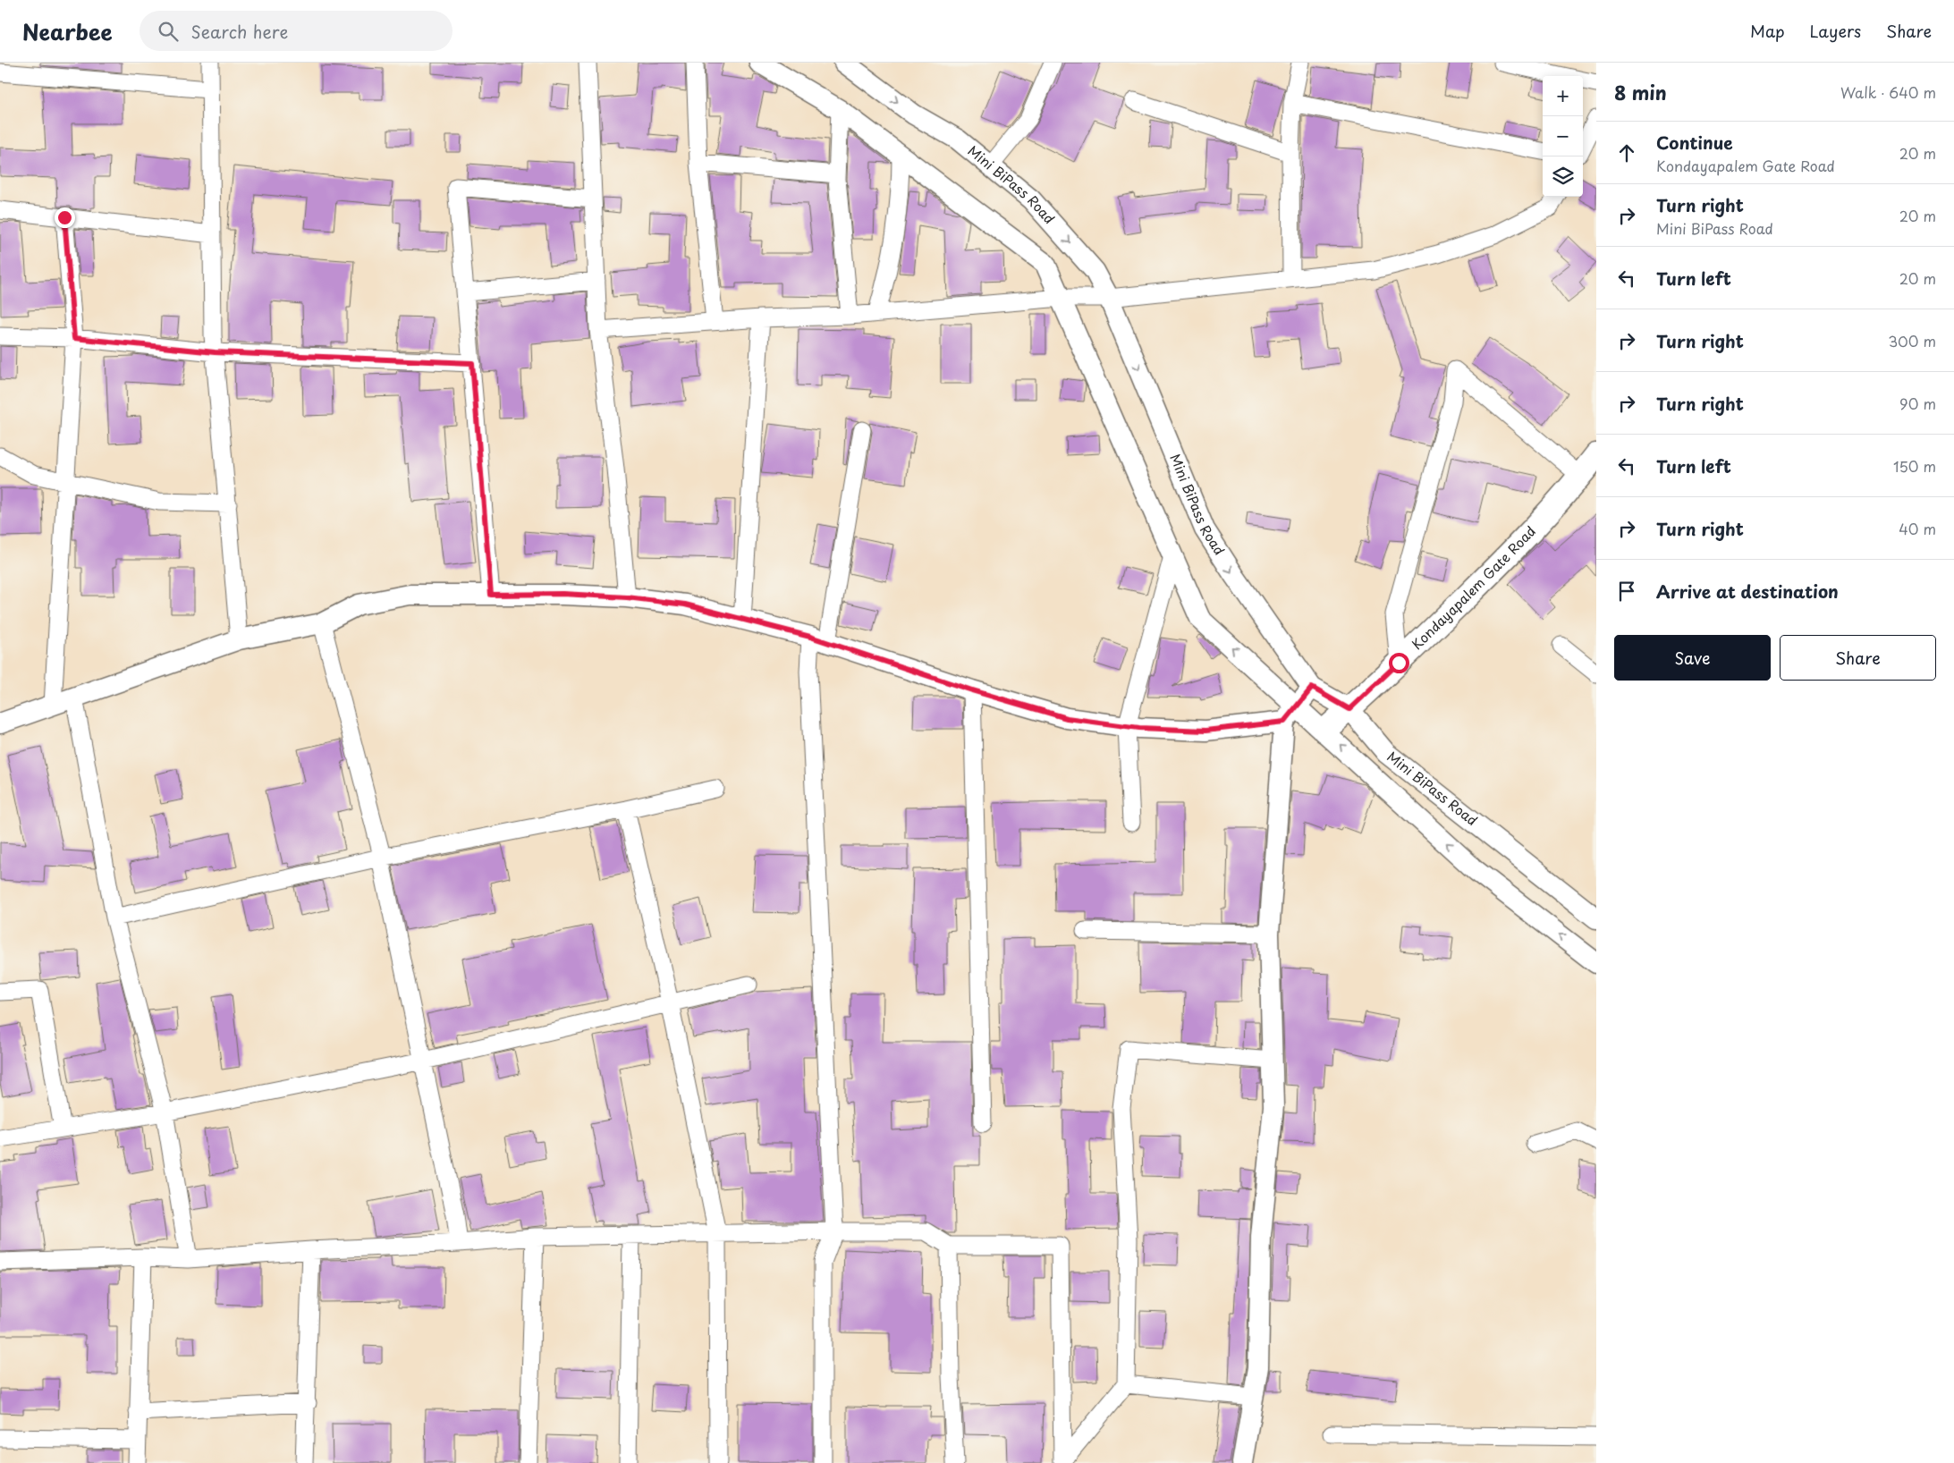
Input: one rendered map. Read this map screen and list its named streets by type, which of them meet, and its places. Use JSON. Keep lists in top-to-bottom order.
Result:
{
  "streets": {
    "main road": ["Kondayapalem Gate Road"],
    "street": ["Mini BiPass Road"]
  },
  "crossings": [
    ["Mini BiPass Road", "Kondayapalem Gate Road"]
  ],
  "page": {
    "header": "Nearbee",
    "search": "Search here",
    "nav": ["Map", "Layers", "Share"],
    "heading": ["8 min", "Walk · 640 m"],
    "map_buttons": ["+", "−"],
    "list": [
      ["Continue", "Kondayapalem Gate Road", "20 m"],
      ["Turn right", "Mini BiPass Road", "20 m"],
      ["Turn left", "20 m"],
      ["Turn right", "300 m"],
      ["Turn right", "90 m"],
      ["Turn left", "150 m"],
      ["Turn right", "40 m"],
      "Arrive at destination"
    ],
    "buttons": ["Save", "Share"]
  }
}
